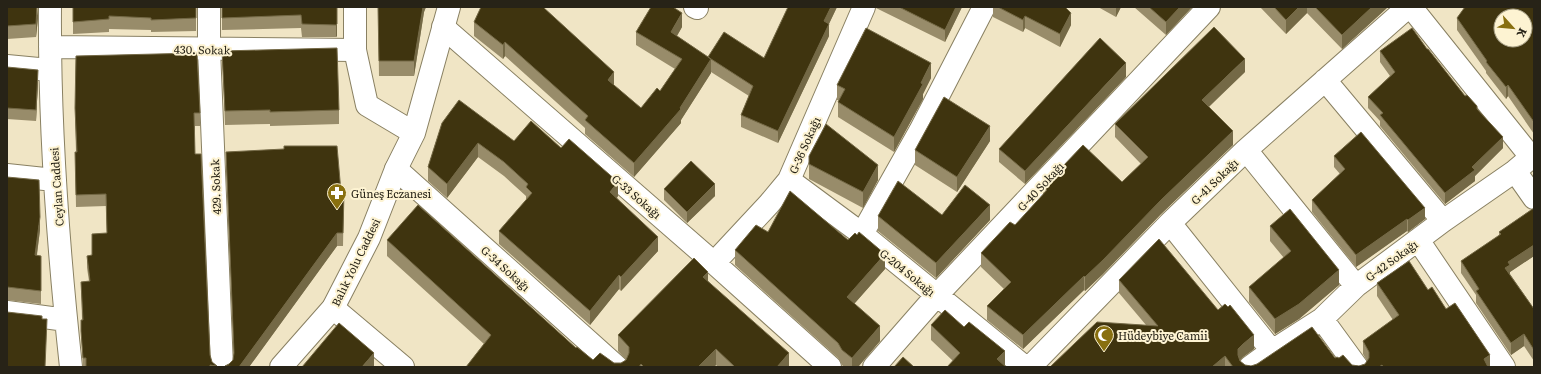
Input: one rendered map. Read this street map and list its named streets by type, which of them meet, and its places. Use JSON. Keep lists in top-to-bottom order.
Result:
{
  "streets": {
    "street": [
      "430. Sokak",
      "G-36 Sokağı",
      "G-41 Sokağı",
      "G-40 Sokağı",
      "Ceylan Caddesi",
      "429. Sokak",
      "G-33 Sokağı",
      "G-42 Sokağı",
      "Balık Yolu Caddesi",
      "G-34 Sokağı",
      "G-204 Sokağı"
    ]
  },
  "crossings": [
    ["430. Sokak", "Ceylan Caddesi"],
    ["430. Sokak", "429. Sokak"],
    ["G-36 Sokağı", "G-33 Sokağı"],
    ["G-36 Sokağı", "G-204 Sokağı"],
    ["G-40 Sokağı", "G-204 Sokağı"],
    ["G-33 Sokağı", "Balık Yolu Caddesi"],
    ["Balık Yolu Caddesi", "G-34 Sokağı"]
  ],
  "places": {
    "pharmacy": ["Güneş Eczanesi"],
    "mosque": ["Hüdeybiye Camii"]
  },
  "north": "bottom right"
}
